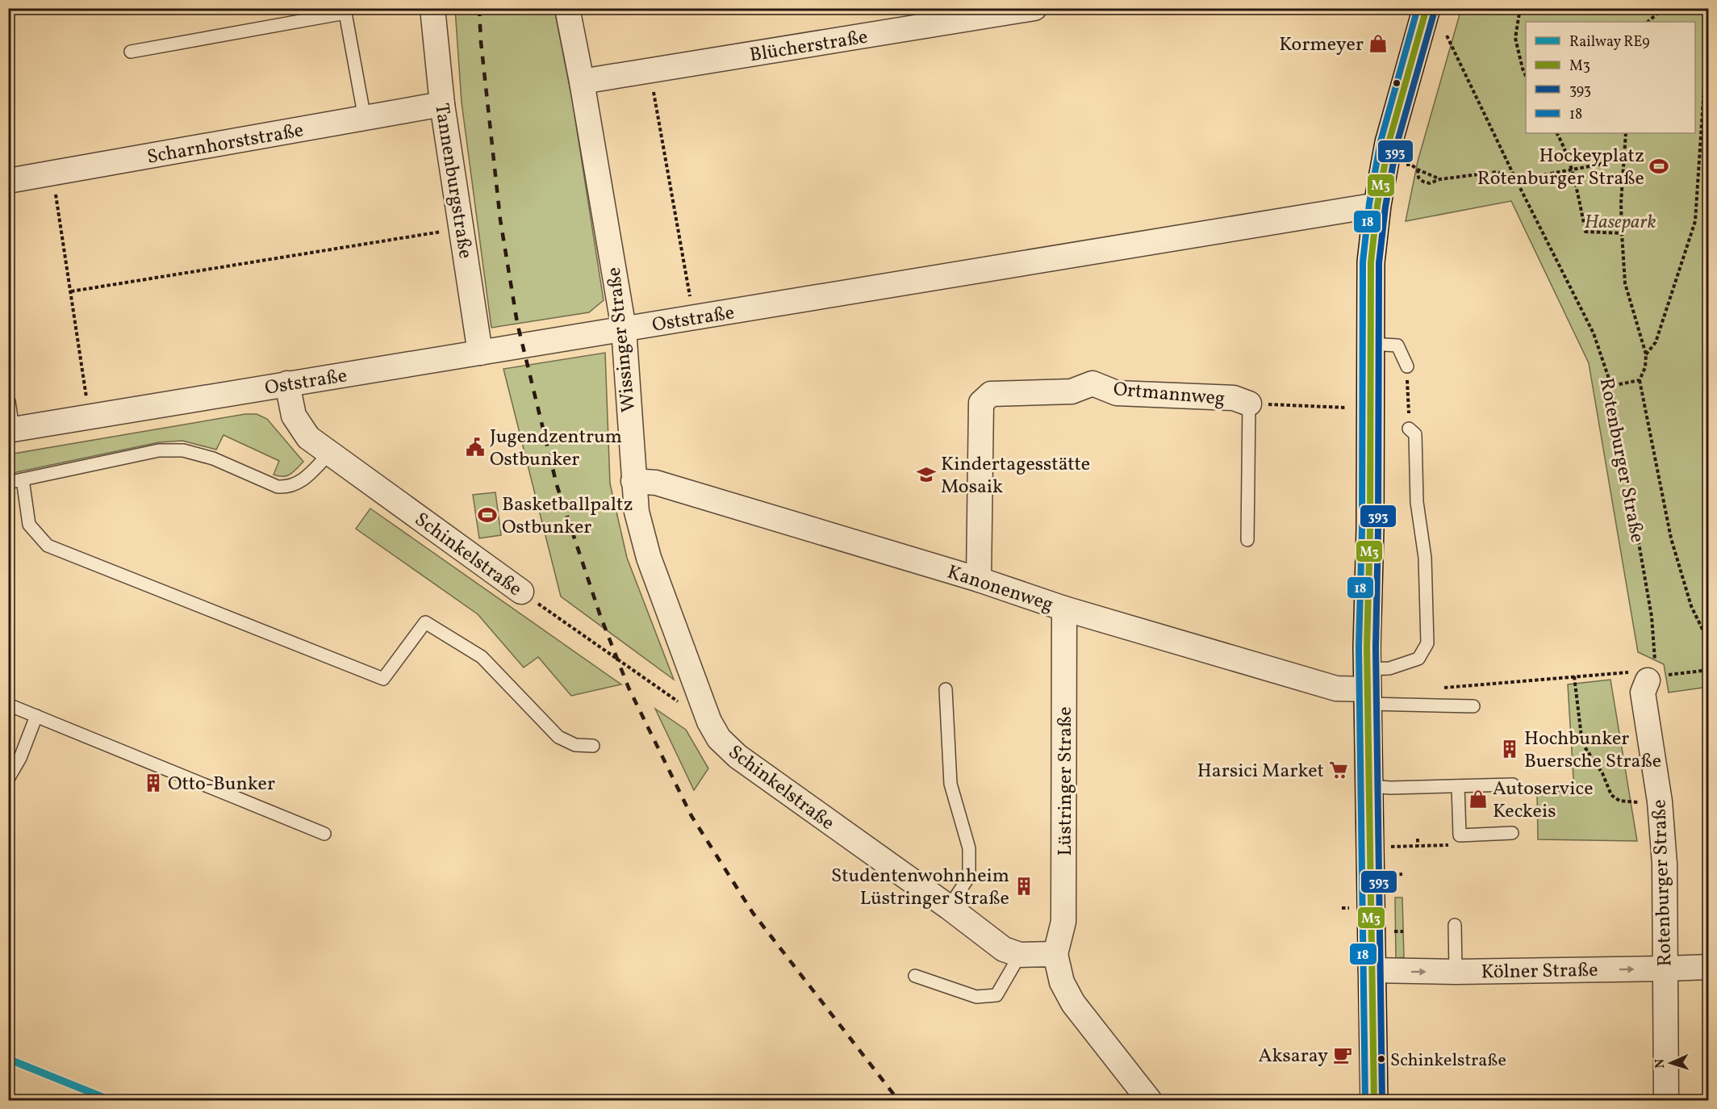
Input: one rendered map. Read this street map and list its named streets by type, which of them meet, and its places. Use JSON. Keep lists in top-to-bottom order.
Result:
{
  "streets": {
    "street": [
      "Blücherstraße",
      "Scharnhorststraße",
      "Tannenburgstraße",
      "Oststraße",
      "Wissinger Straße",
      "Ortmannweg",
      "Rotenburger Straße",
      "Schinkelstraße",
      "Kanonenweg",
      "Lüstringer Straße",
      "Kölner Straße"
    ]
  },
  "crossings": [
    ["Blücherstraße", "Wissinger Straße"],
    ["Scharnhorststraße", "Tannenburgstraße"],
    ["Tannenburgstraße", "Oststraße"],
    ["Oststraße", "Wissinger Straße"],
    ["Oststraße", "Schinkelstraße"],
    ["Wissinger Straße", "Schinkelstraße"],
    ["Wissinger Straße", "Kanonenweg"],
    ["Ortmannweg", "Kanonenweg"],
    ["Rotenburger Straße", "Kölner Straße"],
    ["Schinkelstraße", "Lüstringer Straße"],
    ["Kanonenweg", "Lüstringer Straße"]
  ],
  "one_way": ["Kölner Straße"],
  "parks": ["Hasepark"],
  "places": {
    "shop": ["Kormeyer", "Autoservice Keckeis"],
    "sports": ["Hockeyplatz Rotenburger Straße", "Basketballpaltz Ostbunker"],
    "public building": ["Jugendzentrum Ostbunker"],
    "school or university": ["Kindertagesstätte Mosaik"],
    "building": ["Hochbunker Buersche Straße", "Otto-Bunker", "Studentenwohnheim Lüstringer Straße"],
    "supermarket": ["Harsici Market"],
    "cafe": ["Aksaray"],
    "other": ["Schinkelstraße"]
  },
  "lines": [
    "transit line M3",
    "transit line 18",
    "transit line 393",
    "rail line RE9"
  ],
  "legend": [
    "Railway RE9",
    "M3",
    "393",
    "18"
  ],
  "north": "left"
}
